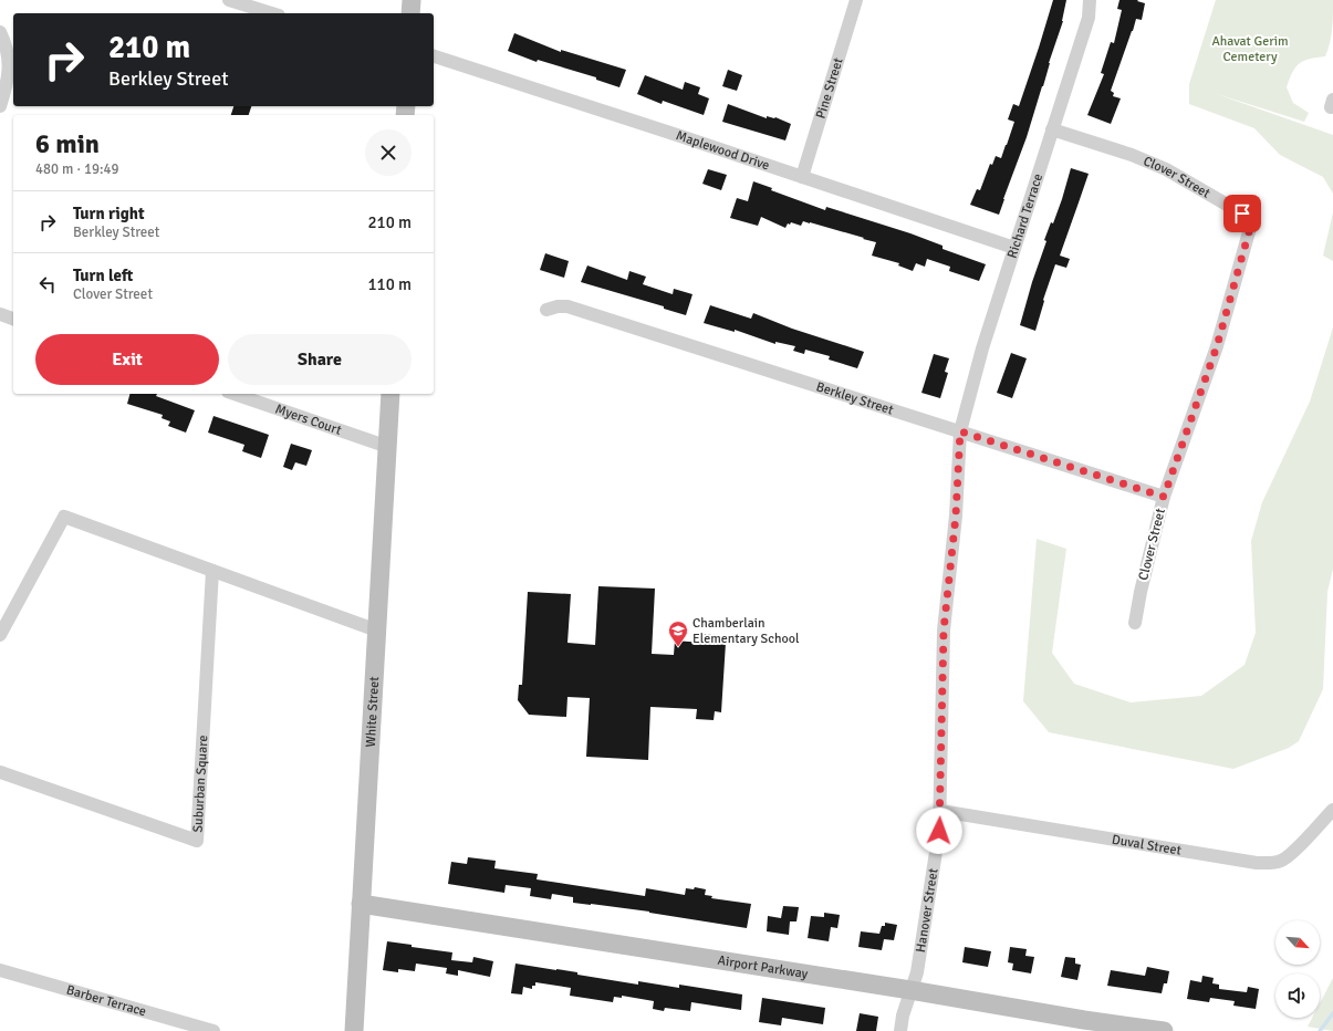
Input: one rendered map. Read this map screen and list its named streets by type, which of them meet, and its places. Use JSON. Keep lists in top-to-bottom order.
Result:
{
  "streets": {
    "main road": ["White Street", "Airport Parkway"],
    "street": [
      "Pine Street",
      "Maplewood Drive",
      "Clover Street",
      "Richard Terrace",
      "Berkley Street",
      "Myers Court",
      "Suburban Square",
      "Duval Street",
      "Hanover Street",
      "Barber Terrace"
    ]
  },
  "crossings": [
    ["Pine Street", "Maplewood Drive"],
    ["Maplewood Drive", "Richard Terrace"],
    ["Clover Street", "Richard Terrace"],
    ["Clover Street", "Berkley Street"],
    ["Richard Terrace", "Berkley Street"],
    ["Richard Terrace", "Hanover Street"],
    ["Berkley Street", "Hanover Street"],
    ["Myers Court", "White Street"],
    ["White Street", "Airport Parkway"],
    ["Duval Street", "Hanover Street"],
    ["Hanover Street", "Airport Parkway"]
  ],
  "parks": ["Ahavat Gerim Cemetery"],
  "places": {
    "school or university": ["Chamberlain Elementary School"]
  },
  "north": "bottom right",
  "page": {
    "turn": ["210 m", "Berkley Street"],
    "heading": ["6 min", "480 m · 19:49"],
    "list": [
      {
        "name": "Turn right",
        "note": "Berkley Street",
        "value": "210 m"
      },
      {
        "name": "Turn left",
        "note": "Clover Street",
        "value": "110 m"
      }
    ],
    "buttons": ["Exit", "Share"]
  }
}
